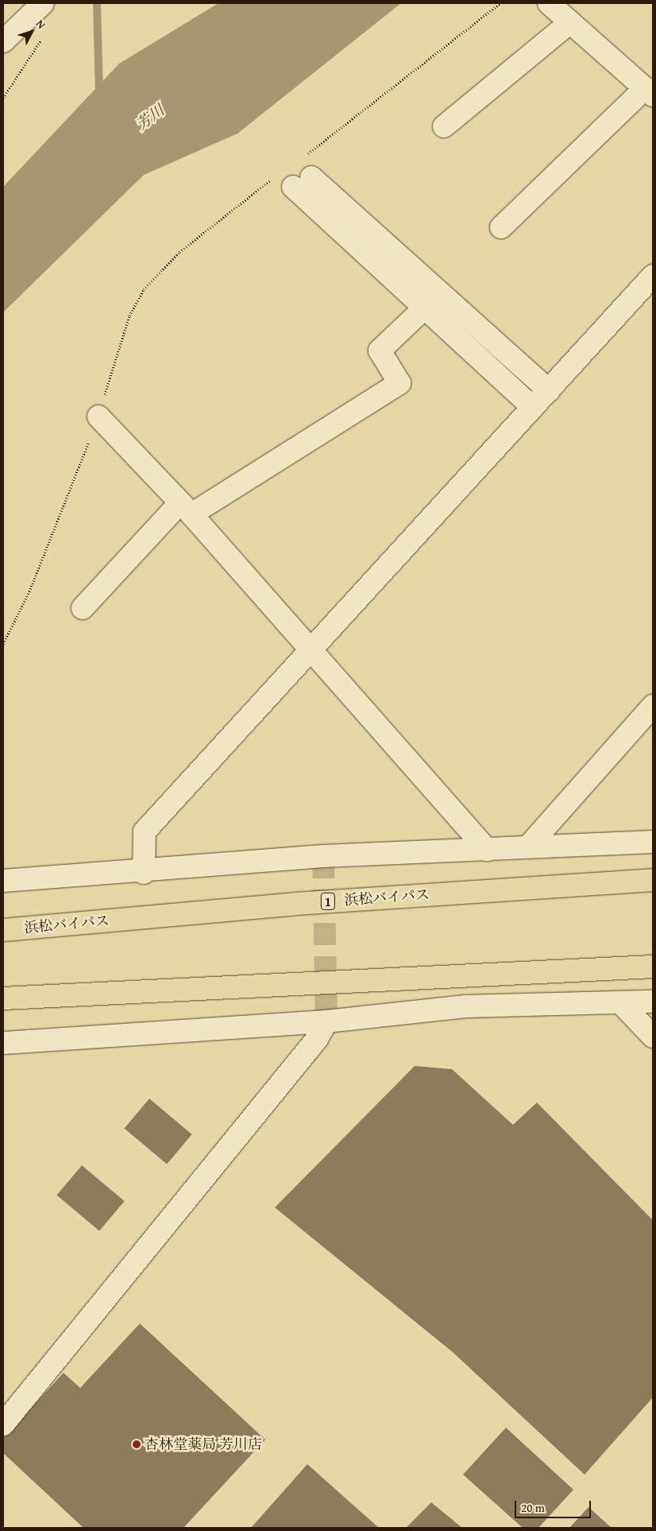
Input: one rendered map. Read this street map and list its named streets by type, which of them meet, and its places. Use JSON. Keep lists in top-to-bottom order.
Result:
{
  "streets": {
    "highway": ["浜松バイパス", "1"]
  },
  "water": ["芳川"],
  "places": ["杏林堂薬局 芳川店"],
  "scale_bar": "20 m",
  "north": "top right"
}
